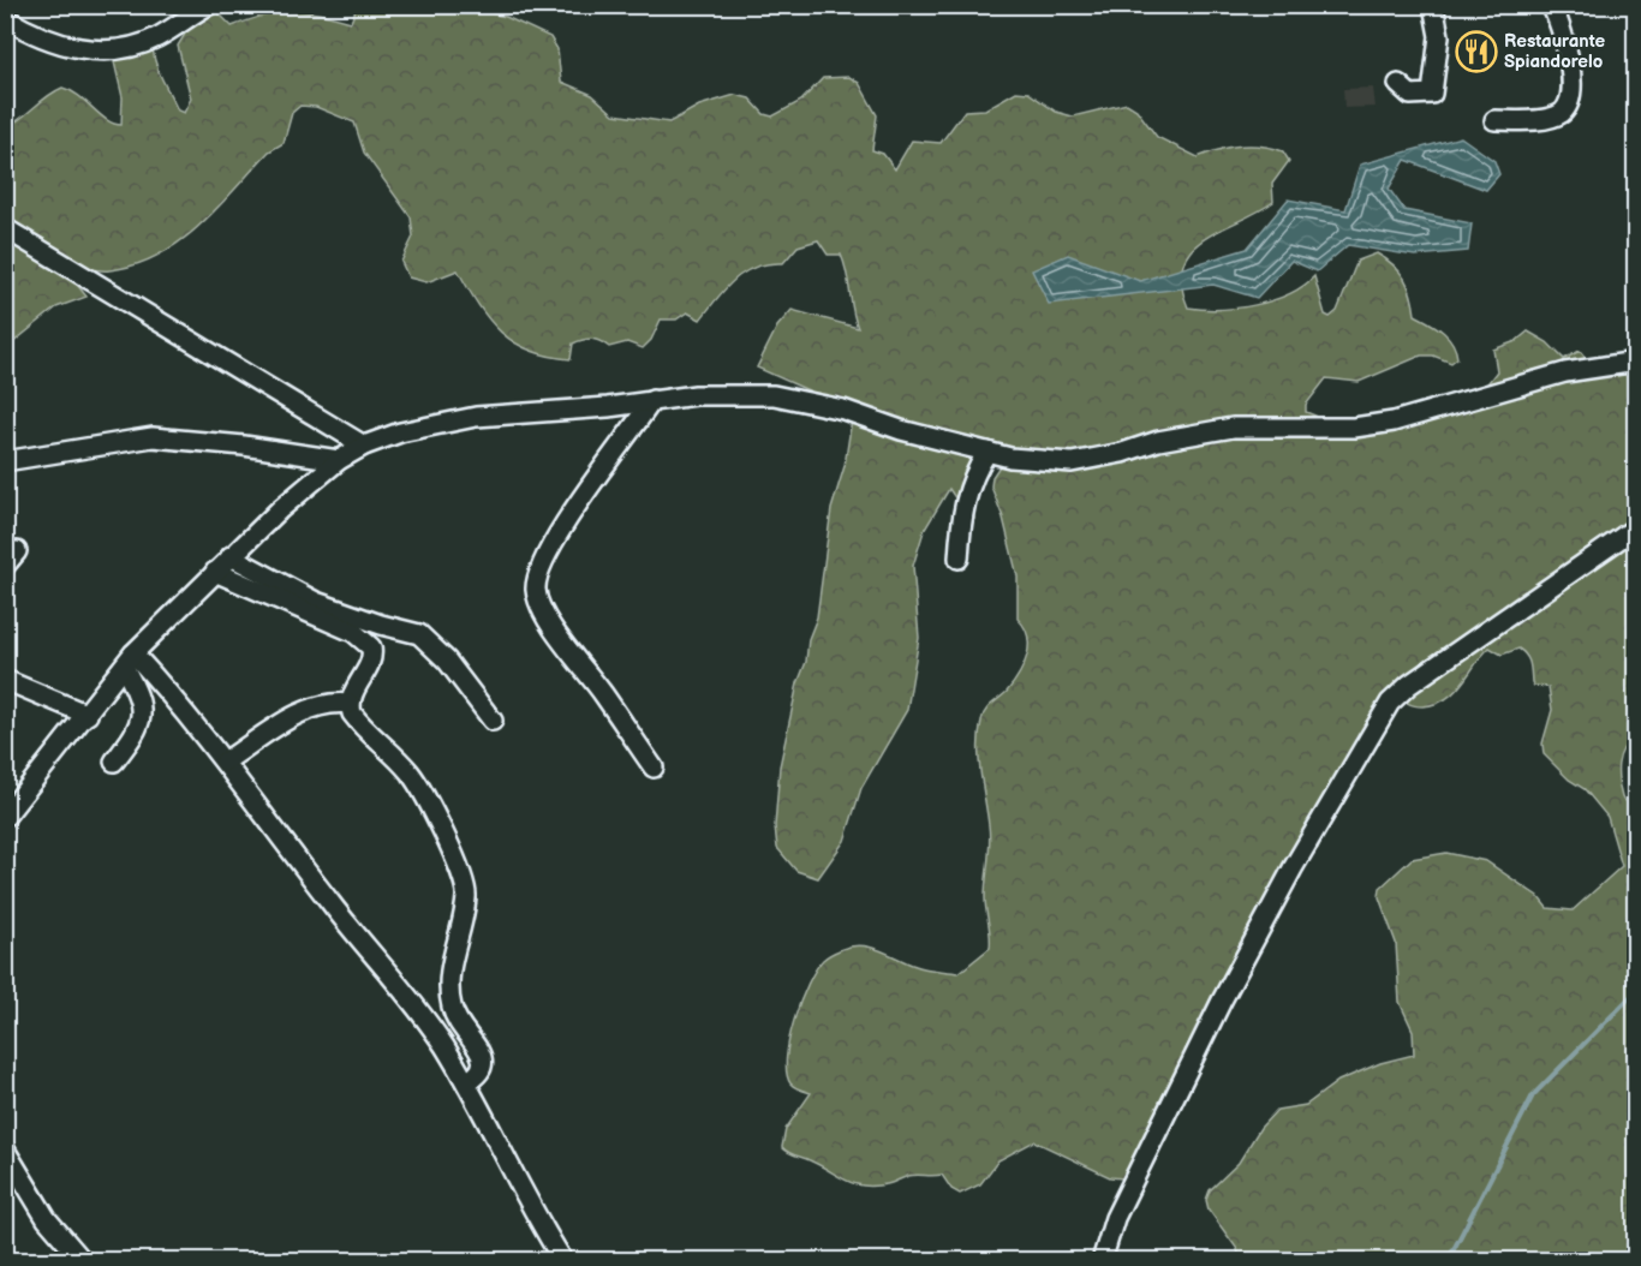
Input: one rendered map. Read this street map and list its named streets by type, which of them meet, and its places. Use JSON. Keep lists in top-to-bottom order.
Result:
{
  "places": {
    "restaurant": ["Restaurante Spiandorelo"]
  }
}
